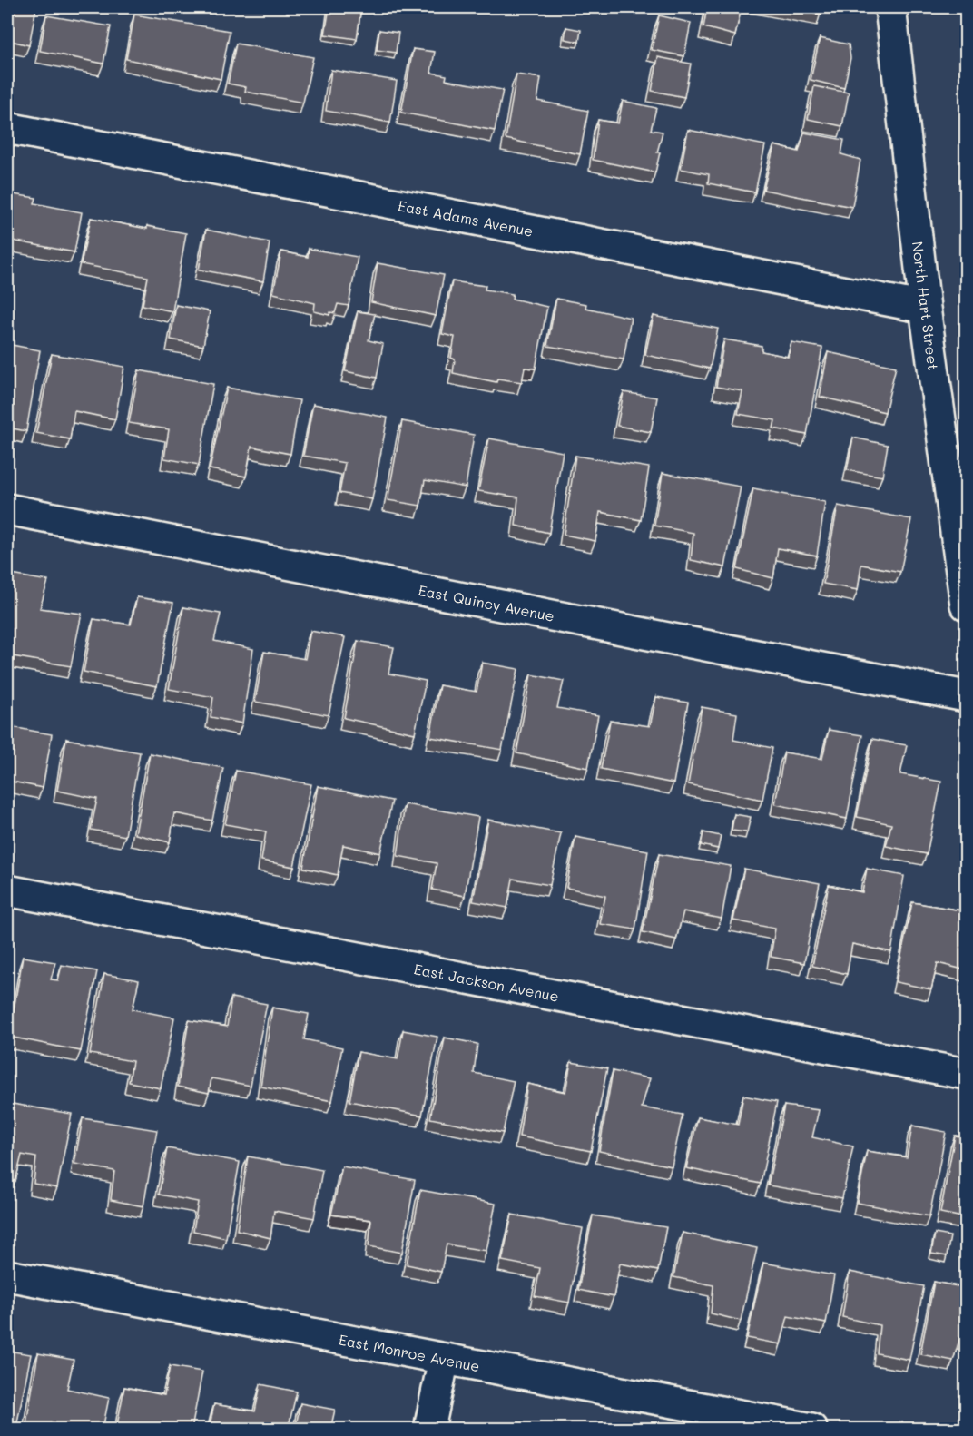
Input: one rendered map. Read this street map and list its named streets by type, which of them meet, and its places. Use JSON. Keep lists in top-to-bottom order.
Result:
{
  "streets": {
    "street": [
      "East Adams Avenue",
      "North Hart Street",
      "East Quincy Avenue",
      "East Jackson Avenue",
      "East Monroe Avenue"
    ]
  },
  "crossings": [
    ["East Adams Avenue", "North Hart Street"]
  ]
}
